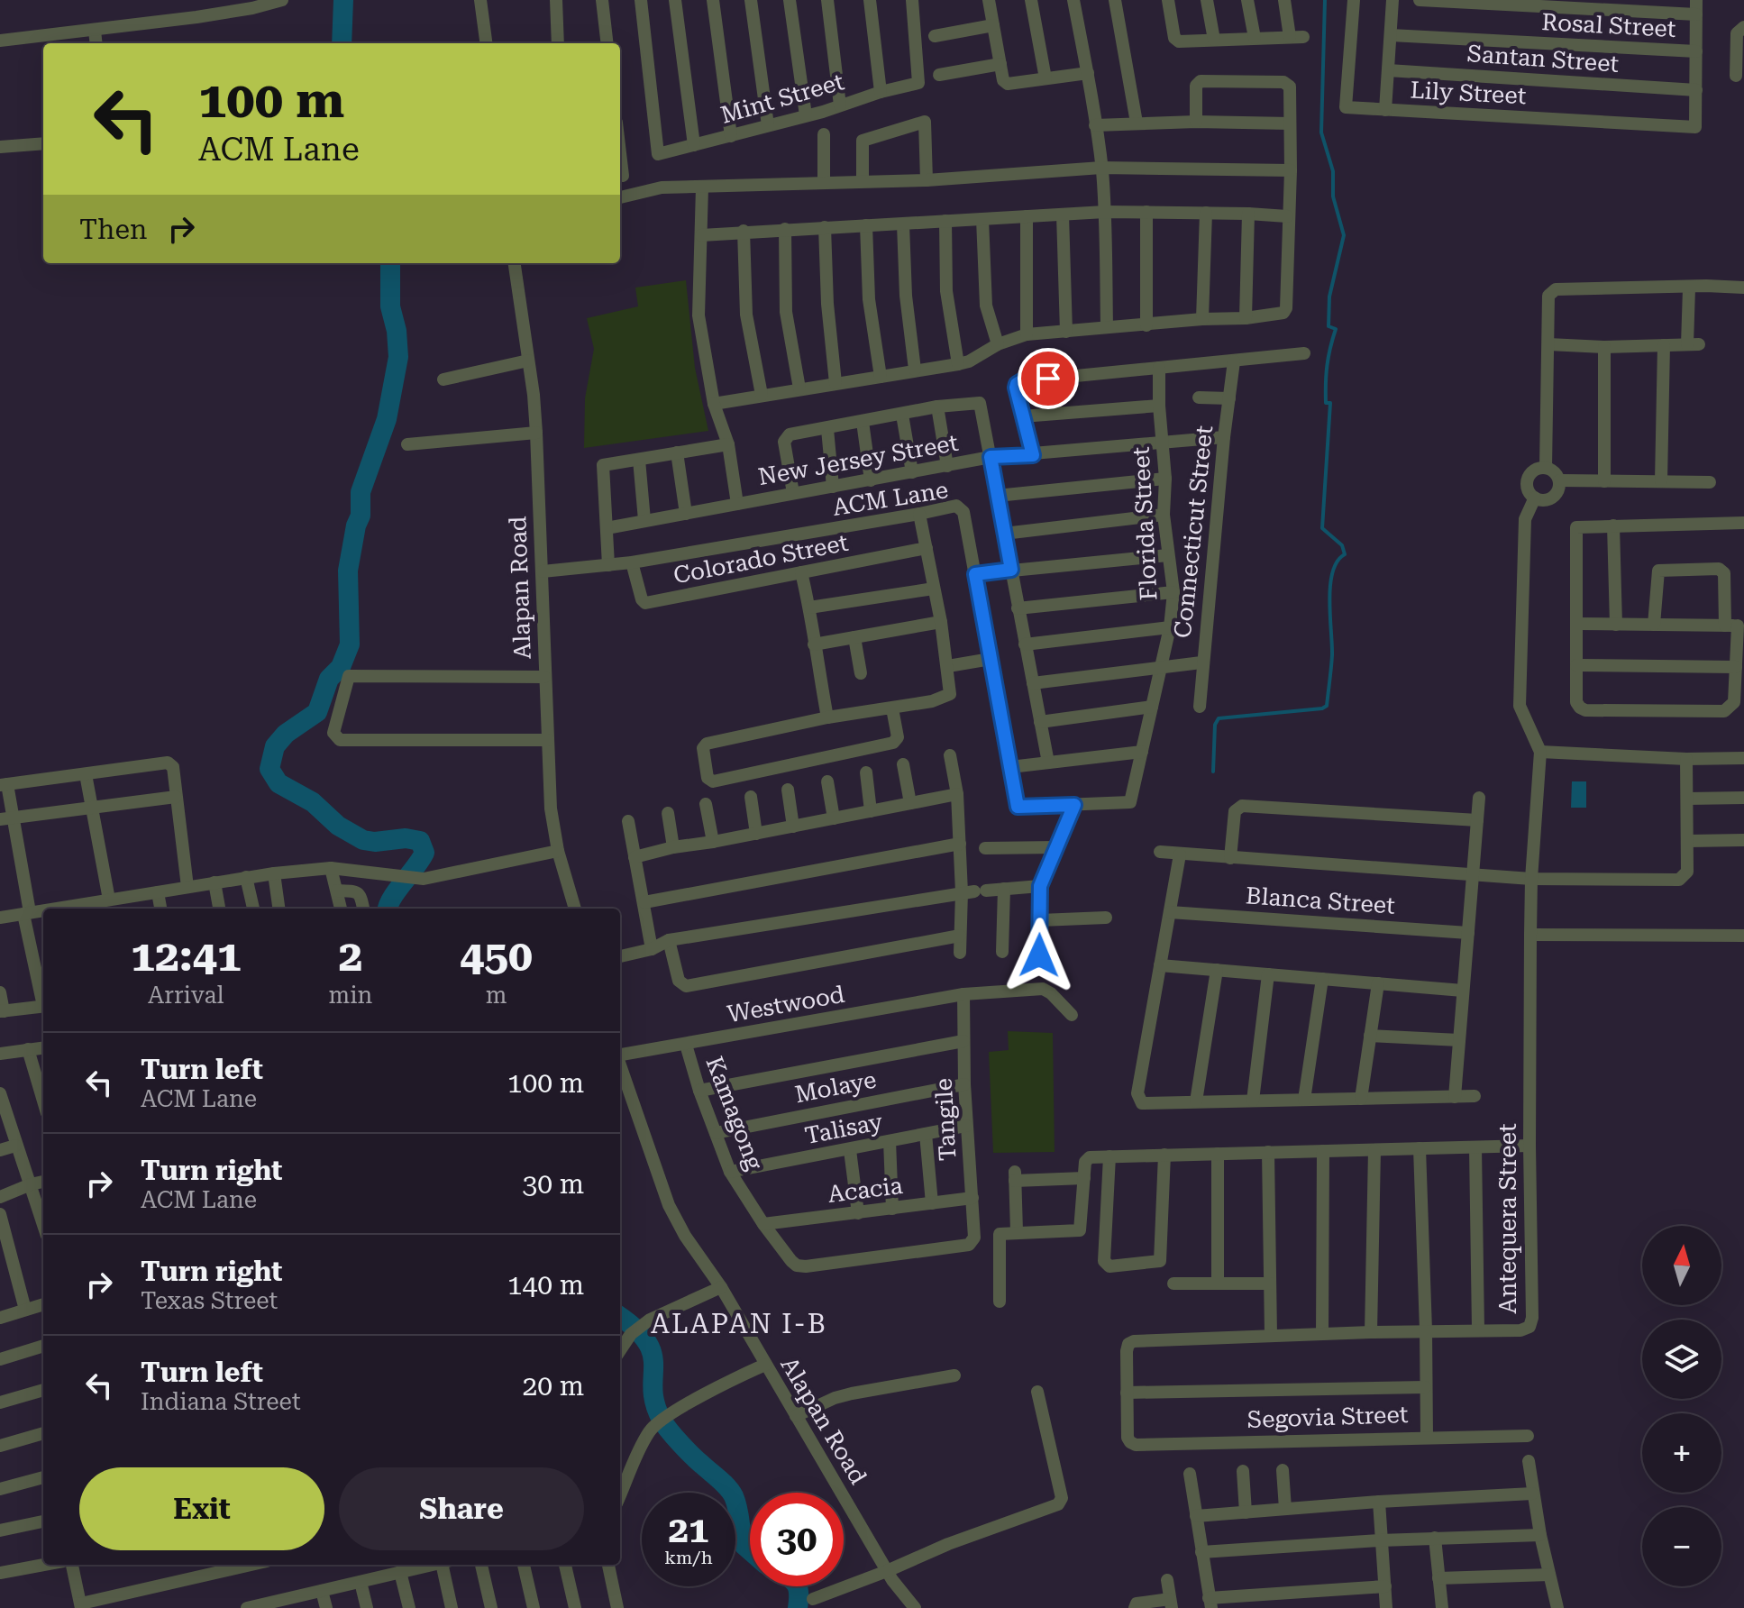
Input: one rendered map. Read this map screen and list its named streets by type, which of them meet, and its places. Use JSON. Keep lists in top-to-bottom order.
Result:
{
  "streets": {
    "street": [
      "Rosal Street",
      "Santan Street",
      "Lily Street",
      "Mint Street",
      "New Jersey Street",
      "ACM Lane",
      "Florida Street",
      "Connecticut Street",
      "Colorado Street",
      "Alapan Road",
      "Blanca Street",
      "Westwood",
      "Molaye",
      "Kamagong",
      "Tangile",
      "Talisay",
      "Acacia",
      "Antequera Street",
      "Segovia Street"
    ]
  },
  "crossings": [
    ["Santan Street", "Lily Street"],
    ["New Jersey Street", "Florida Street"],
    ["New Jersey Street", "Connecticut Street"],
    ["ACM Lane", "Florida Street"],
    ["ACM Lane", "Colorado Street"],
    ["ACM Lane", "Alapan Road"],
    ["Westwood", "Kamagong"],
    ["Westwood", "Tangile"],
    ["Molaye", "Kamagong"],
    ["Molaye", "Tangile"],
    ["Kamagong", "Tangile"],
    ["Kamagong", "Talisay"],
    ["Kamagong", "Acacia"],
    ["Tangile", "Talisay"],
    ["Tangile", "Acacia"],
    ["Antequera Street", "Segovia Street"]
  ],
  "districts": ["ALAPAN I-B"],
  "north": "top",
  "page": {
    "turn": ["100 m", "ACM Lane"],
    "then": "Then",
    "eta": [
      "12:41",
      "Arrival",
      "2",
      "min",
      "450",
      "m"
    ],
    "list": [
      {
        "name": "Turn left",
        "note": "ACM Lane",
        "value": "100 m"
      },
      {
        "name": "Turn right",
        "note": "ACM Lane",
        "value": "30 m"
      },
      {
        "name": "Turn right",
        "note": "Texas Street",
        "value": "140 m"
      },
      {
        "name": "Turn left",
        "note": "Indiana Street",
        "value": "20 m"
      }
    ],
    "map_buttons": ["+", "−"],
    "buttons": ["Exit", "Share"],
    "speed": "21 km/h",
    "limit": "30"
  }
}
